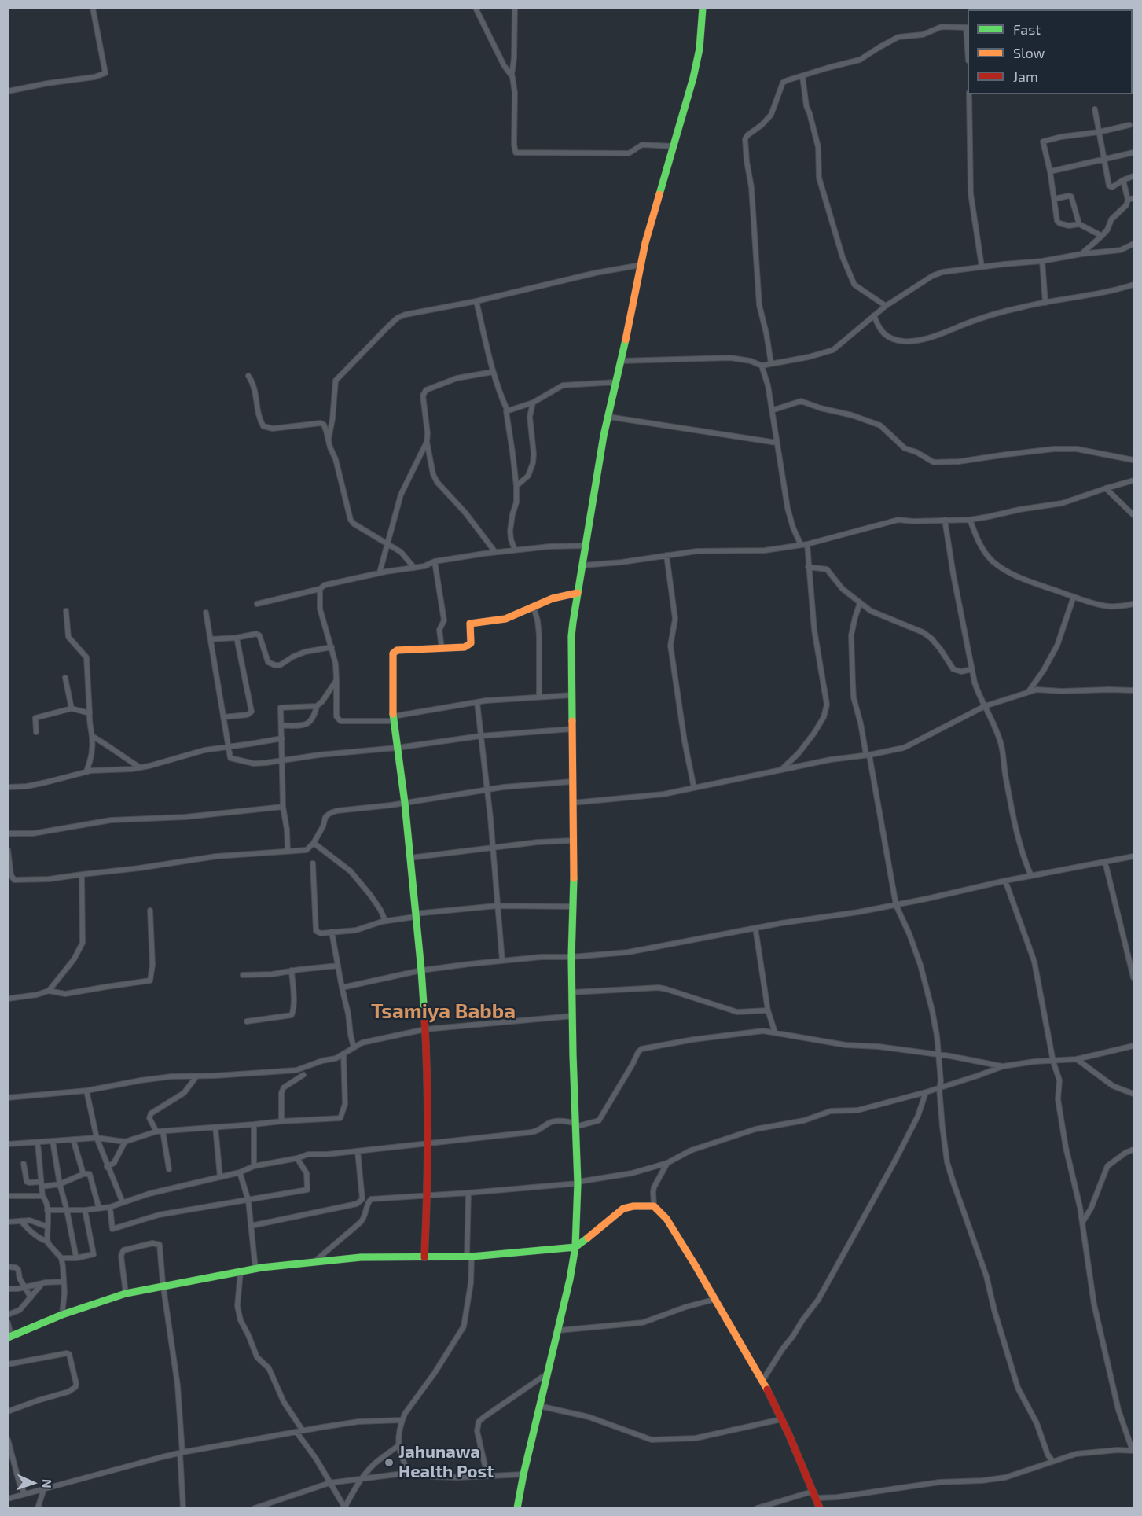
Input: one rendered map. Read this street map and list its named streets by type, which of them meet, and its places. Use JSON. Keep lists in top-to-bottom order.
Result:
{
  "districts": ["Tsamiya Babba"],
  "places": ["Jahunawa Health Post"],
  "legend": ["Fast", "Slow", "Jam"],
  "north": "right"
}
